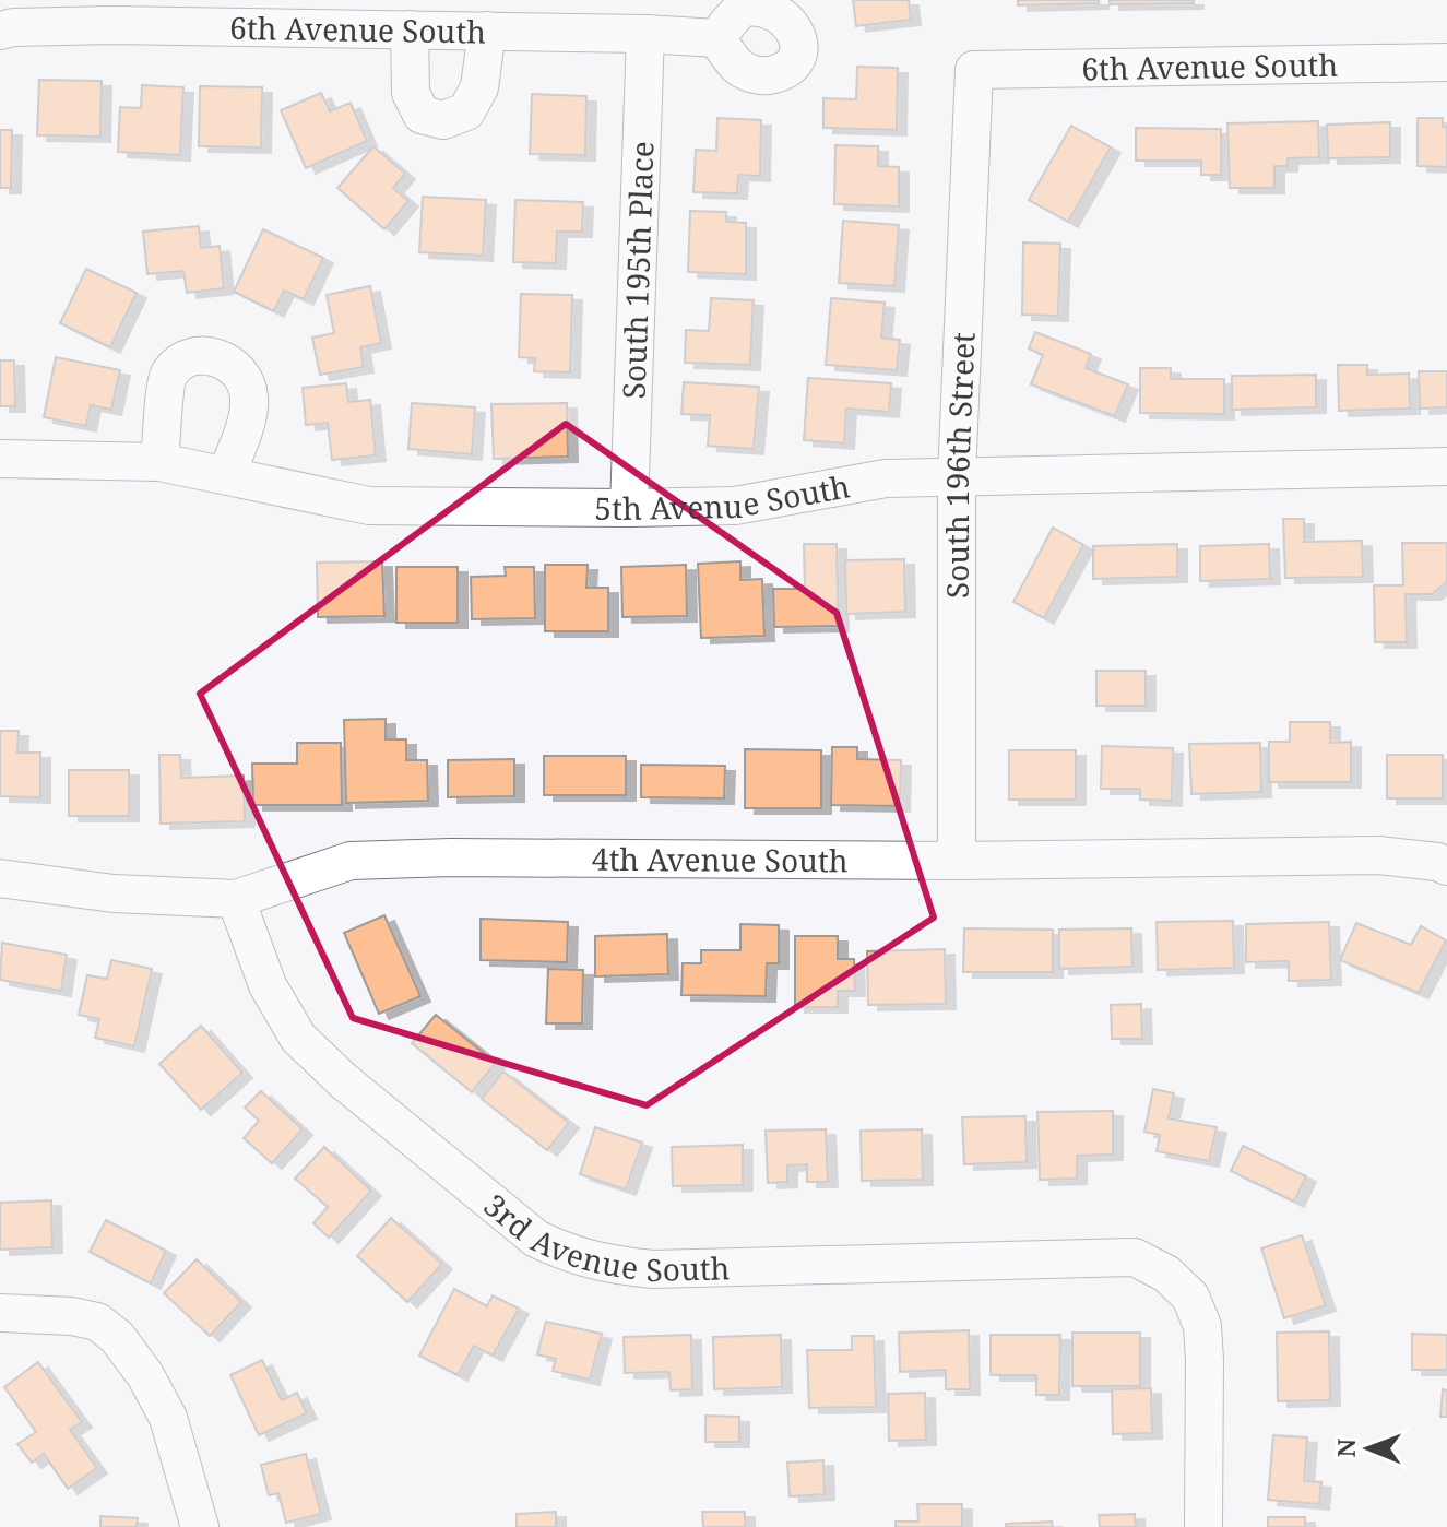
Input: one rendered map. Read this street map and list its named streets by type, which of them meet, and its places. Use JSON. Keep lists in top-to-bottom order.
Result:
{
  "streets": {
    "street": [
      "6th Avenue South",
      "South 195th Place",
      "South 196th Street",
      "5th Avenue South",
      "4th Avenue South",
      "3rd Avenue South"
    ]
  },
  "crossings": [
    ["6th Avenue South", "South 195th Place"],
    ["6th Avenue South", "South 196th Street"],
    ["South 195th Place", "5th Avenue South"],
    ["South 196th Street", "5th Avenue South"],
    ["South 196th Street", "4th Avenue South"],
    ["4th Avenue South", "3rd Avenue South"]
  ],
  "north": "left"
}
